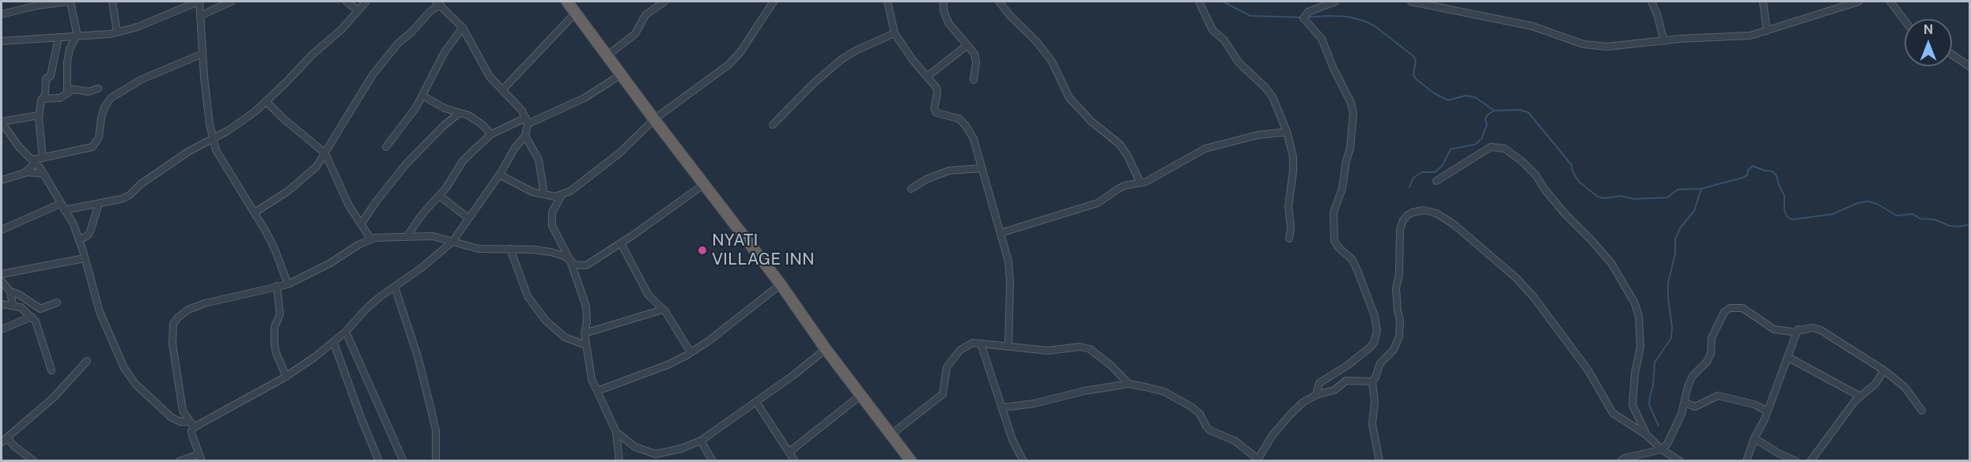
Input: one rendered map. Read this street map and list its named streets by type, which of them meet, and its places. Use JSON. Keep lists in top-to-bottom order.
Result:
{
  "places": ["NYATI VILLAGE INN"],
  "north": "top"
}
